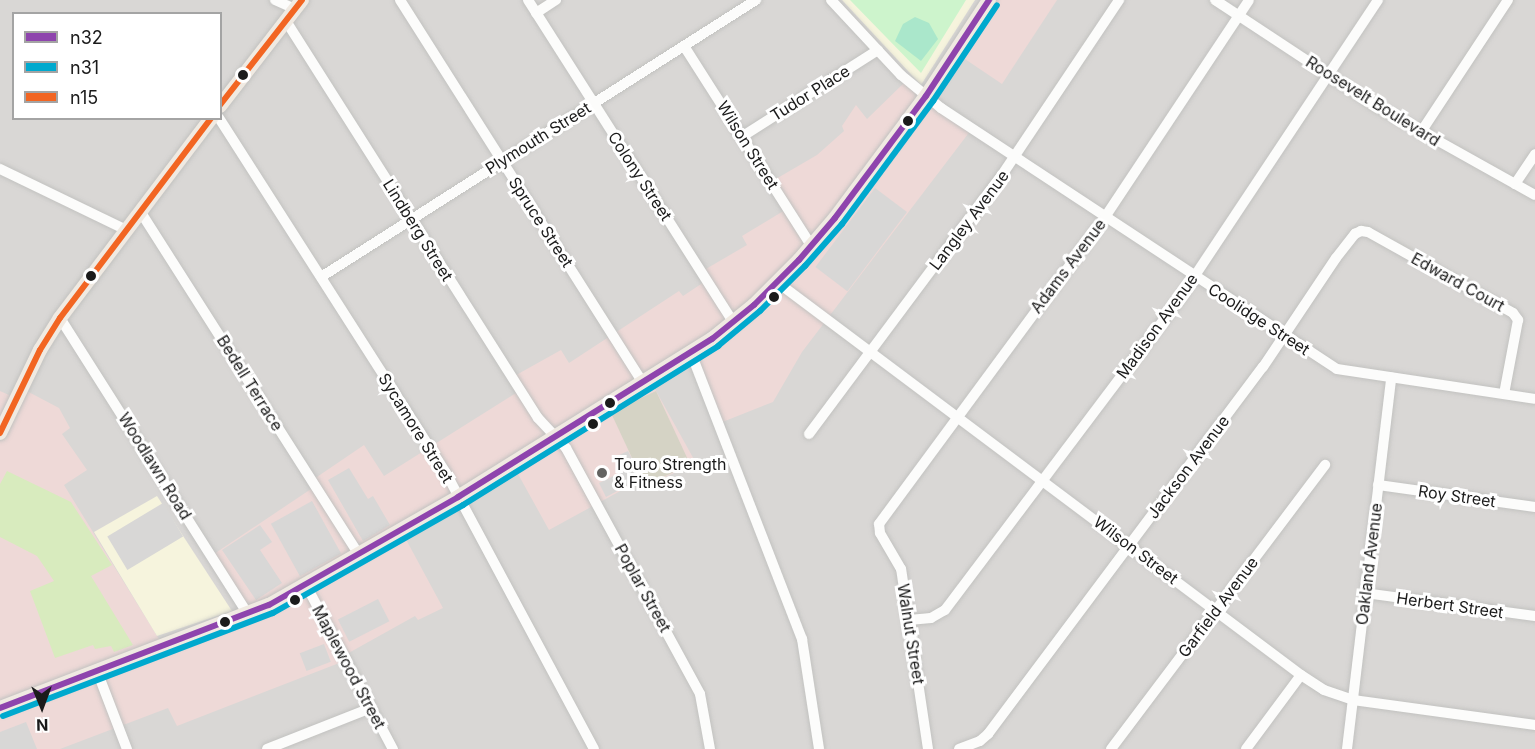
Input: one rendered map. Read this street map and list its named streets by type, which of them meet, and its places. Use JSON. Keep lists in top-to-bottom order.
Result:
{
  "streets": {
    "street": [
      "Tudor Place",
      "Roosevelt Boulevard",
      "Plymouth Street",
      "Wilson Street",
      "Colony Street",
      "Langley Avenue",
      "Spruce Street",
      "Lindberg Street",
      "Adams Avenue",
      "Edward Court",
      "Coolidge Street",
      "Madison Avenue",
      "Bedell Terrace",
      "Sycamore Street",
      "Woodlawn Road",
      "Jackson Avenue",
      "Roy Street",
      "Oakland Avenue",
      "Poplar Street",
      "Herbert Street",
      "Garfield Avenue",
      "Walnut Street",
      "Maplewood Street"
    ]
  },
  "crossings": [
    ["Tudor Place", "Wilson Street"],
    ["Tudor Place", "Coolidge Street"],
    ["Roosevelt Boulevard", "Adams Avenue"],
    ["Roosevelt Boulevard", "Madison Avenue"],
    ["Plymouth Street", "Wilson Street"],
    ["Plymouth Street", "Colony Street"],
    ["Plymouth Street", "Spruce Street"],
    ["Plymouth Street", "Lindberg Street"],
    ["Plymouth Street", "Sycamore Street"],
    ["Wilson Street", "Langley Avenue"],
    ["Wilson Street", "Adams Avenue"],
    ["Wilson Street", "Madison Avenue"],
    ["Wilson Street", "Jackson Avenue"],
    ["Wilson Street", "Oakland Avenue"],
    ["Wilson Street", "Garfield Avenue"],
    ["Langley Avenue", "Coolidge Street"],
    ["Lindberg Street", "Poplar Street"],
    ["Adams Avenue", "Coolidge Street"],
    ["Adams Avenue", "Walnut Street"],
    ["Edward Court", "Coolidge Street"],
    ["Edward Court", "Jackson Avenue"],
    ["Coolidge Street", "Madison Avenue"],
    ["Coolidge Street", "Jackson Avenue"],
    ["Coolidge Street", "Oakland Avenue"],
    ["Madison Avenue", "Walnut Street"],
    ["Roy Street", "Oakland Avenue"],
    ["Oakland Avenue", "Herbert Street"]
  ],
  "places": ["Touro Strength & Fitness"],
  "lines": ["transit line n32", "transit line n15", "transit line n31"],
  "legend": ["n32", "n31", "n15"],
  "north": "bottom"
}
